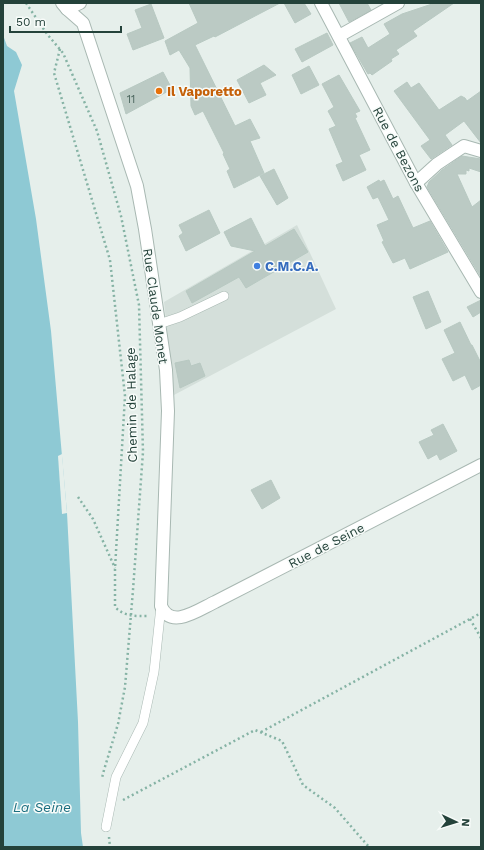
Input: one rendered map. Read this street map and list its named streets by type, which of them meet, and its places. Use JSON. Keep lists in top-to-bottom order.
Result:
{
  "streets": {
    "street": ["Rue de Bezons", "Rue Claude Monet", "Rue de Seine"],
    "path": ["Chemin de Halage"]
  },
  "crossings": [
    ["Rue Claude Monet", "Rue de Seine"]
  ],
  "water": ["La Seine"],
  "places": ["Il Vaporetto", "C.M.C.A."],
  "house_numbers": ["11"],
  "scale_bar": "50 m",
  "north": "right"
}
